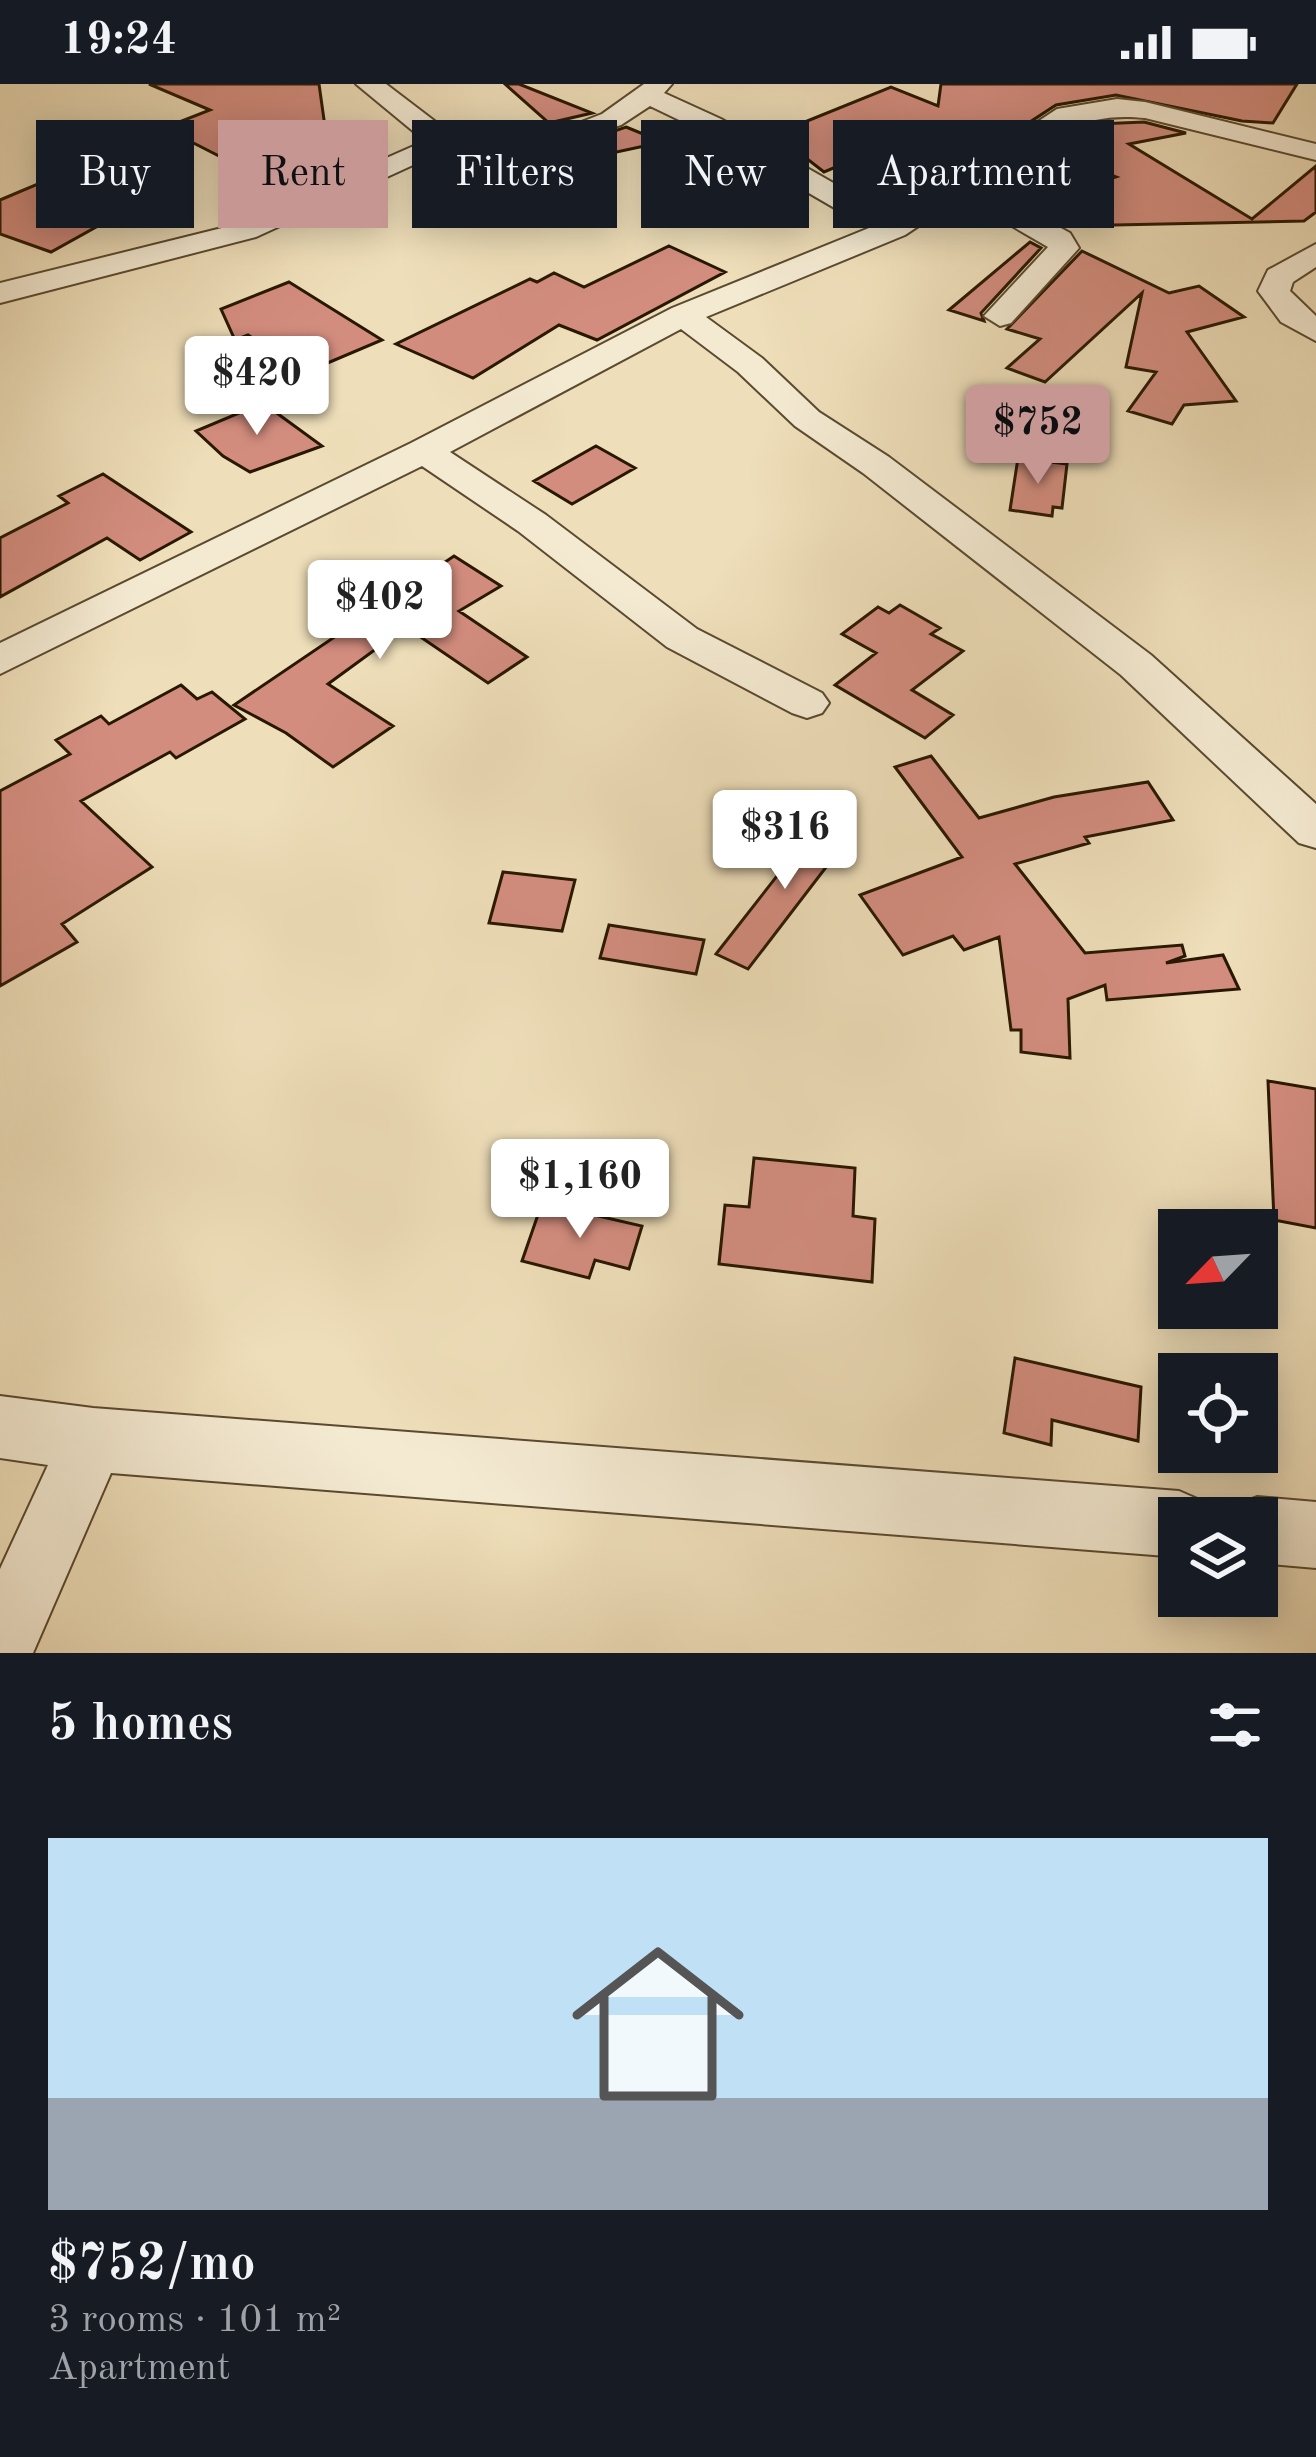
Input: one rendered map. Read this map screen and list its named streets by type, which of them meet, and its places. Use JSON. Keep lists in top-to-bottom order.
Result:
{
  "north": "bottom left",
  "page": {
    "status": "19:24",
    "chip": [
      "Buy",
      "Rent",
      "Filters",
      "New",
      "Apartment"
    ],
    "price": [
      "$420",
      "$752",
      "$402",
      "$316",
      "$1,160"
    ],
    "heading": "5 homes",
    "list": [
      {
        "name": "$752/mo",
        "note": "3 rooms · 101 m² · Apartment"
      }
    ]
  }
}
